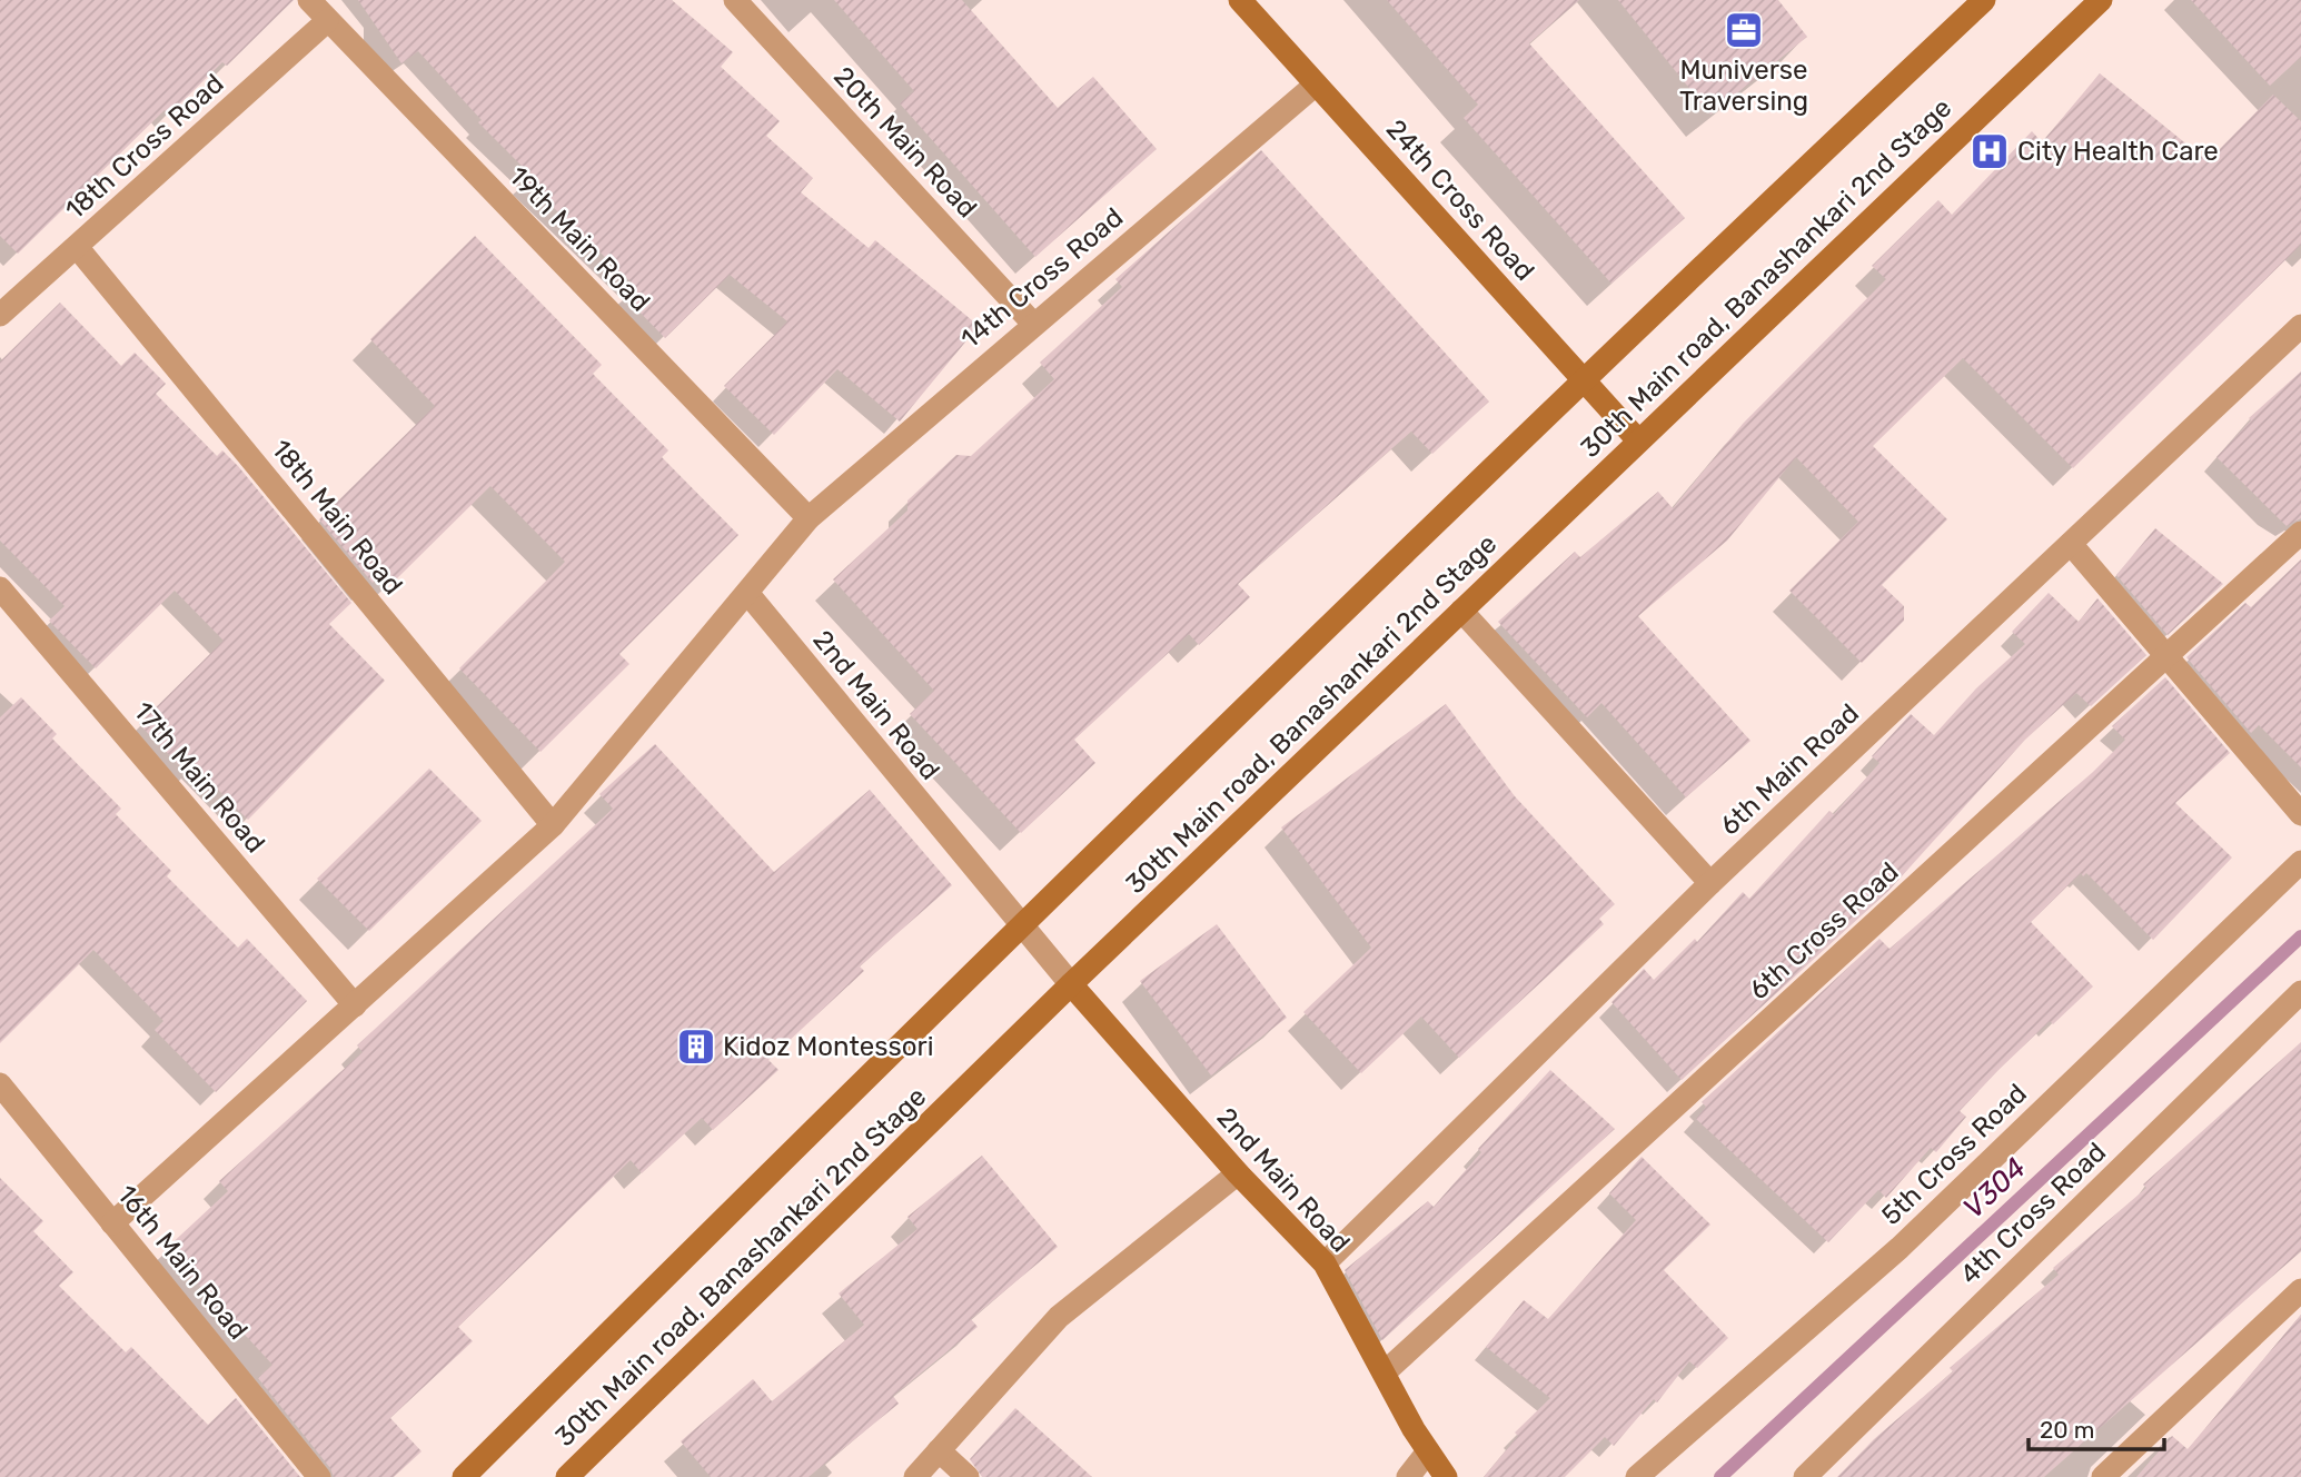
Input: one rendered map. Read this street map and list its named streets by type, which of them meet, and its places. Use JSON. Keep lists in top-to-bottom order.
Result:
{
  "streets": {
    "main road": ["24th Cross Road", "30th Main road, Banashankari 2nd Stage", "2nd Main Road"],
    "street": [
      "20th Main Road",
      "18th Cross Road",
      "19th Main Road",
      "14th Cross Road",
      "18th Main Road",
      "6th Main Road",
      "17th Main Road",
      "6th Cross Road",
      "5th Cross Road",
      "4th Cross Road",
      "16th Main Road"
    ]
  },
  "crossings": [
    ["20th Main Road", "14th Cross Road"],
    ["18th Cross Road", "19th Main Road"],
    ["18th Cross Road", "18th Main Road"],
    ["24th Cross Road", "14th Cross Road"],
    ["24th Cross Road", "30th Main road, Banashankari 2nd Stage"],
    ["19th Main Road", "14th Cross Road"],
    ["14th Cross Road", "18th Main Road"],
    ["14th Cross Road", "2nd Main Road"],
    ["14th Cross Road", "17th Main Road"],
    ["14th Cross Road", "16th Main Road"],
    ["30th Main road, Banashankari 2nd Stage", "2nd Main Road"],
    ["2nd Main Road", "6th Main Road"],
    ["2nd Main Road", "6th Cross Road"]
  ],
  "water": ["V304"],
  "places": {
    "office": ["Muniverse Traversing"],
    "hospital": ["City Health Care"],
    "building": ["Kidoz Montessori"]
  },
  "scale_bar": "20 m"
}
